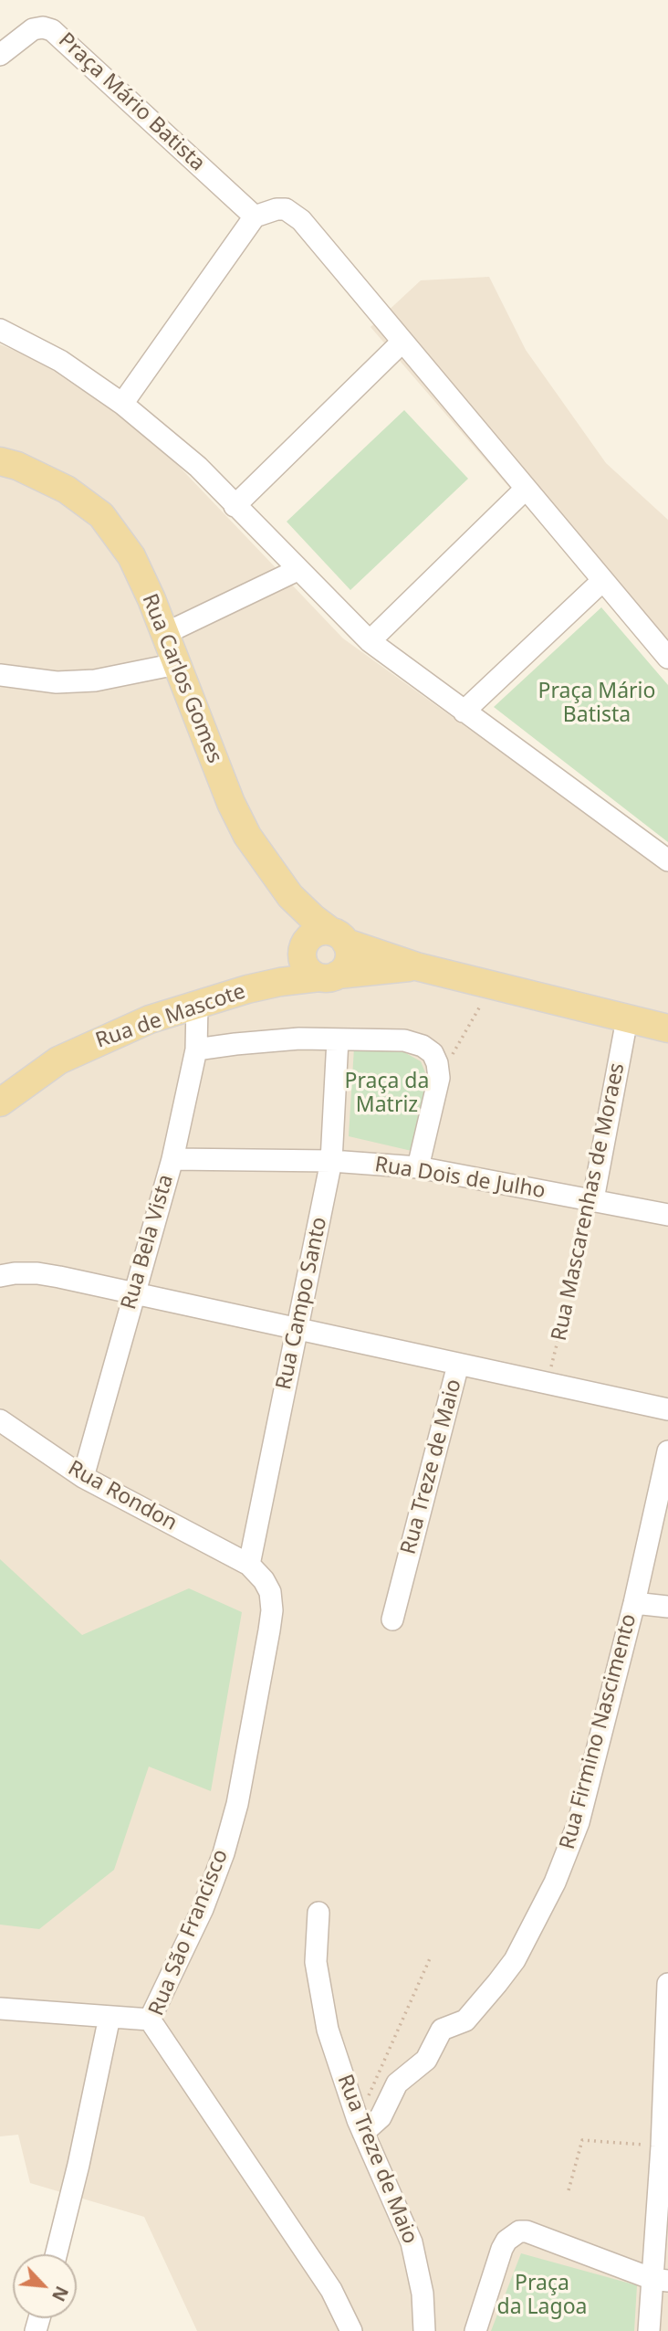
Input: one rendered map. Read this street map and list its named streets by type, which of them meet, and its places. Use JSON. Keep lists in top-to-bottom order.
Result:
{
  "streets": {
    "main road": ["Rua Carlos Gomes", "Rua de Mascote"],
    "street": [
      "Praça Mário Batista",
      "Rua Dois de Julho",
      "Rua Mascarenhas de Moraes",
      "Rua Bela Vista",
      "Rua Campo Santo",
      "Rua Treze de Maio",
      "Rua Rondon",
      "Rua Firmino Nascimento",
      "Rua São Francisco"
    ]
  },
  "crossings": [
    ["Rua Carlos Gomes", "Rua de Mascote"],
    ["Rua Carlos Gomes", "Rua Mascarenhas de Moraes"],
    ["Rua de Mascote", "Rua Bela Vista"],
    ["Rua Dois de Julho", "Rua Mascarenhas de Moraes"],
    ["Rua Dois de Julho", "Rua Bela Vista"],
    ["Rua Dois de Julho", "Rua Campo Santo"],
    ["Rua Bela Vista", "Rua Treze de Maio"],
    ["Rua Bela Vista", "Rua Rondon"],
    ["Rua Campo Santo", "Rua Treze de Maio"],
    ["Rua Campo Santo", "Rua Rondon"],
    ["Rua Campo Santo", "Rua São Francisco"],
    ["Rua Treze de Maio", "Rua Firmino Nascimento"],
    ["Rua Rondon", "Rua São Francisco"]
  ],
  "parks": ["Praça Mário Batista", "Praça da Matriz", "Praça da Lagoa"],
  "north": "bottom right"
}
